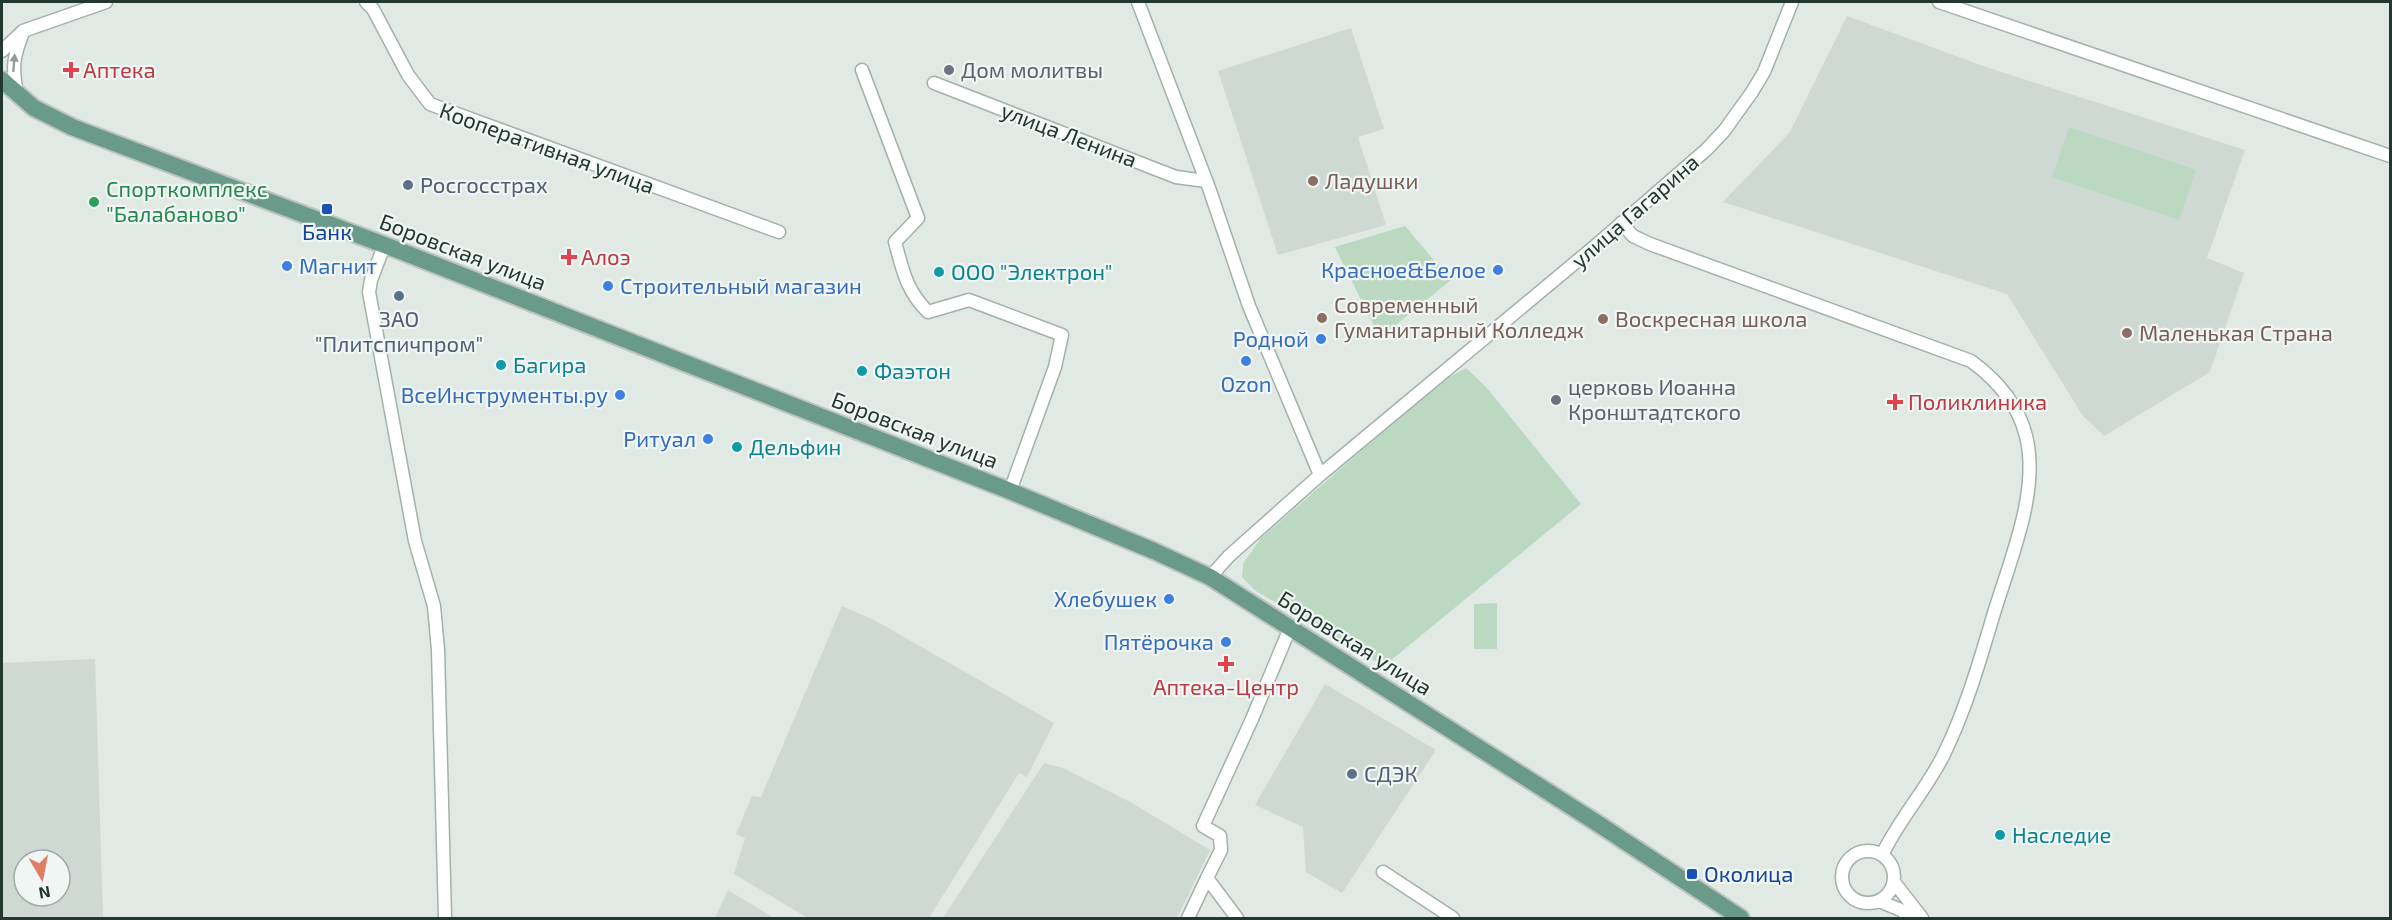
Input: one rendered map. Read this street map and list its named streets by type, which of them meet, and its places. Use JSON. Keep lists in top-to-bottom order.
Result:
{
  "streets": {
    "main road": ["Боровская улица"],
    "street": ["улица Ленина", "Кооперативная улица", "улица Гагарина"]
  },
  "crossings": [
    ["улица Гагарина", "Боровская улица"]
  ],
  "places": {
    "health": [
      "Аптека",
      "Алоэ",
      "Поликлиника",
      "Аптека-Центр"
    ],
    "other": [
      "Дом молитвы",
      "Ладушки",
      "Росгосстрах",
      "Спорткомплекс \"Балабаново\"",
      "Магнит",
      "Красное&Белое",
      "ООО \"Электрон\"",
      "Строительный магазин",
      "ЗАО \"Плитспичпром\"",
      "Современный Гуманитарный Колледж",
      "Воскресная школа",
      "Маленькая Страна",
      "Родной",
      "Ozon",
      "Багира",
      "Фаэтон",
      "ВсеИнструменты.ру",
      "церковь Иоанна Кронштадтского",
      "Ритуал",
      "Дельфин",
      "Хлебушек",
      "Пятёрочка",
      "СДЭК",
      "Наследие"
    ],
    "transit": ["Банк", "Околица"]
  },
  "north": "bottom"
}
